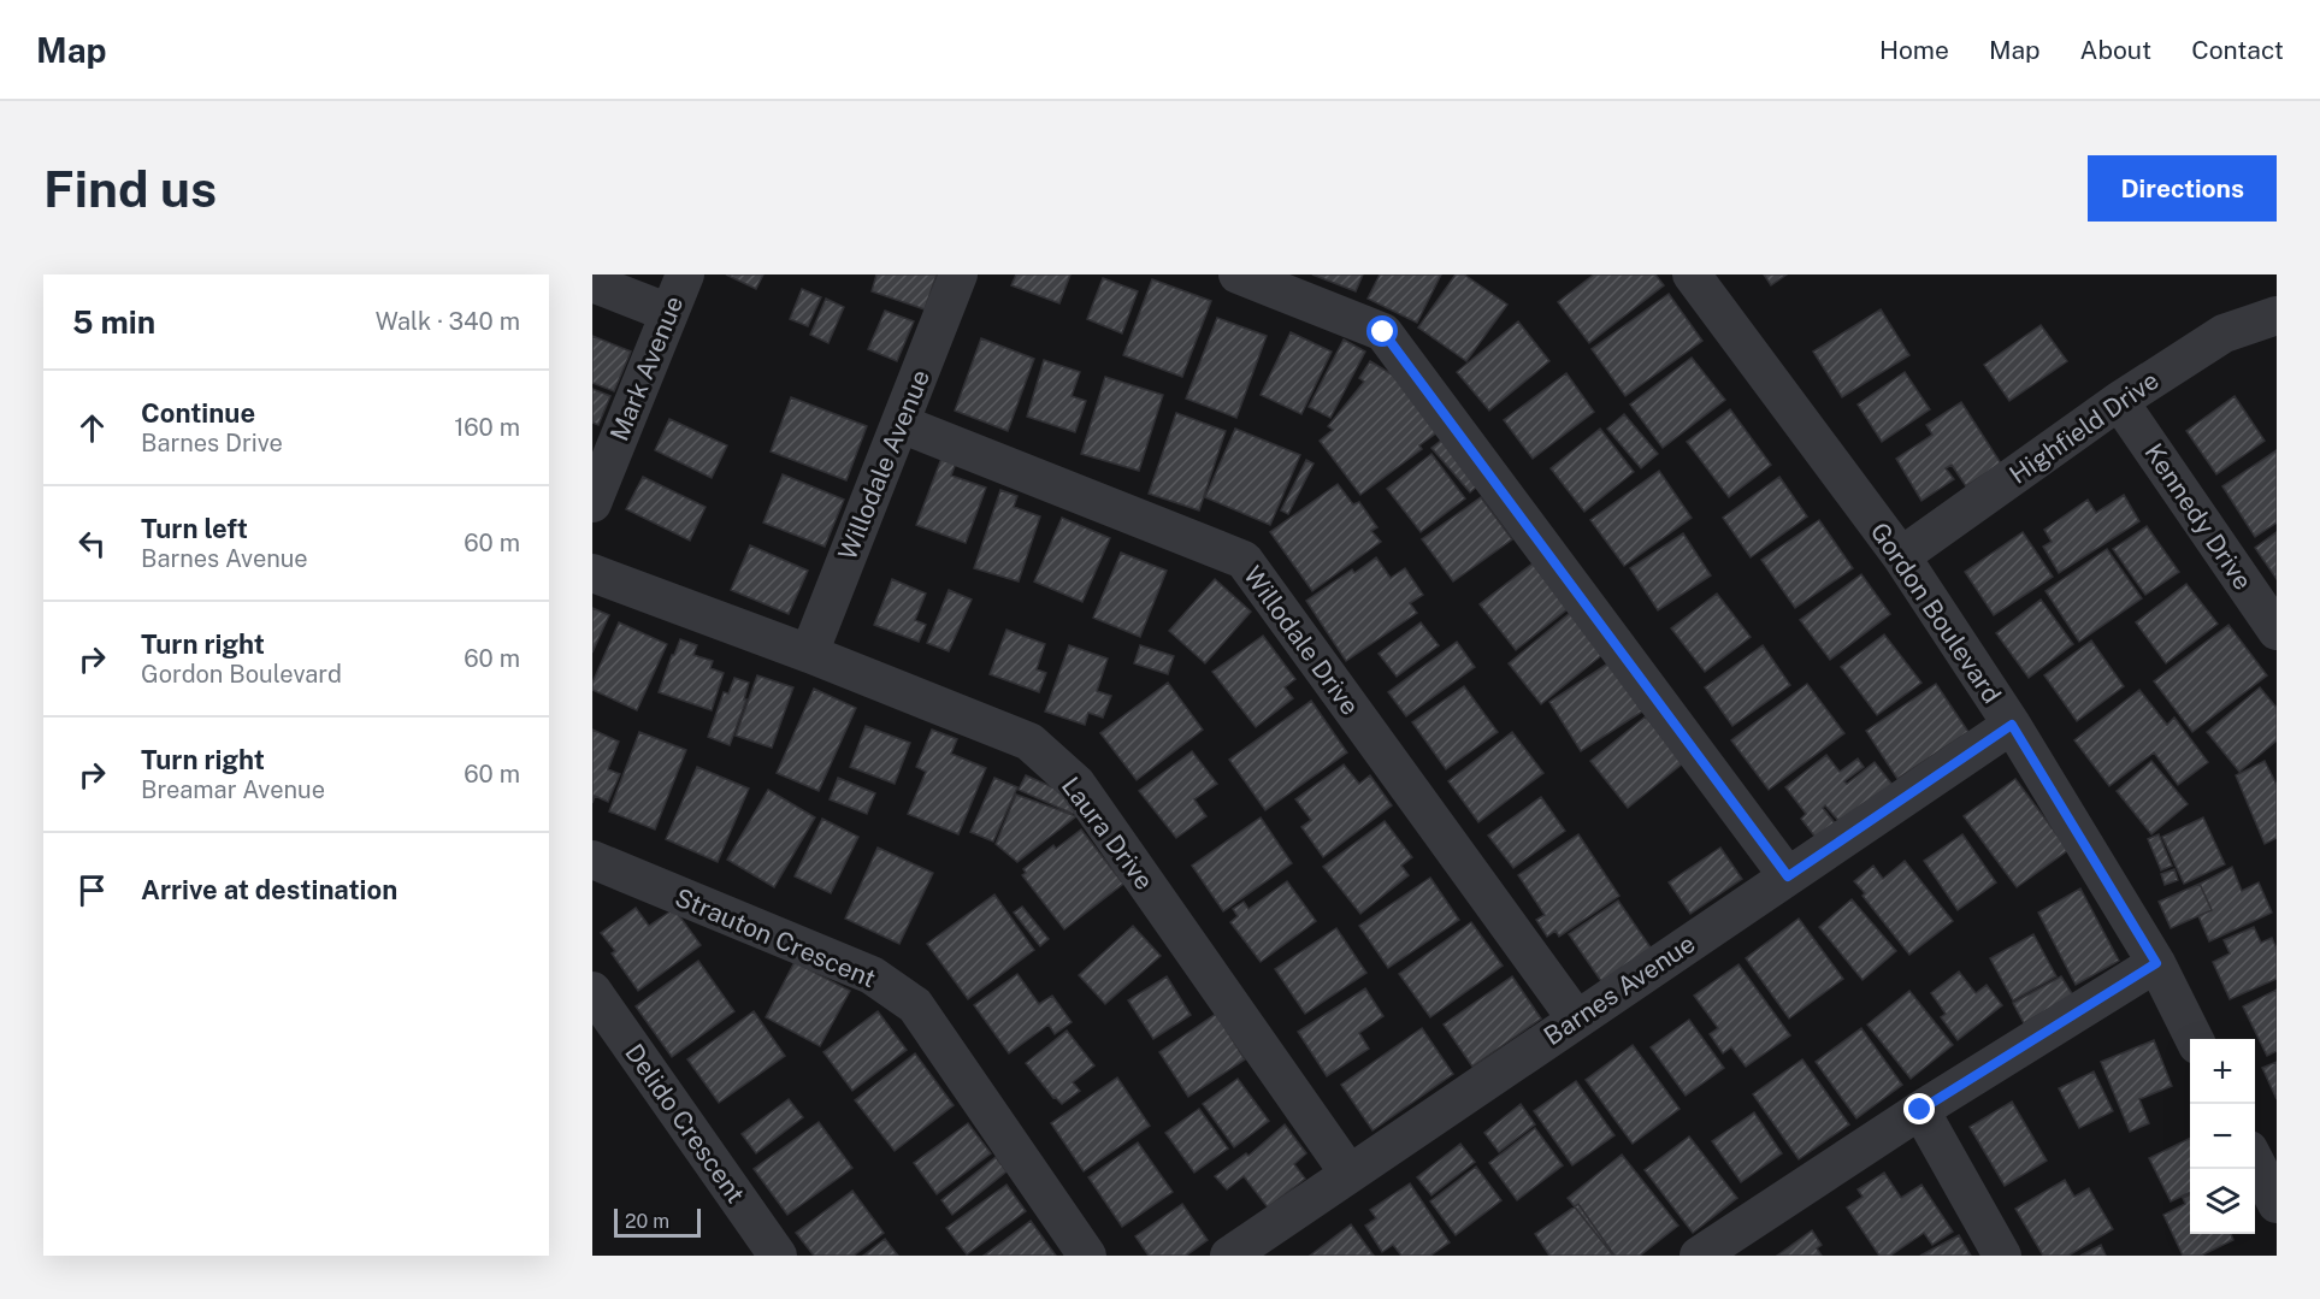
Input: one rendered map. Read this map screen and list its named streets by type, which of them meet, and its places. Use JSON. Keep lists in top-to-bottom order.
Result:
{
  "streets": {
    "street": [
      "Mark Avenue",
      "Highfield Drive",
      "Willodale Avenue",
      "Kennedy Drive",
      "Gordon Boulevard",
      "Willodale Drive",
      "Laura Drive",
      "Strauton Crescent",
      "Barnes Avenue",
      "Delido Crescent"
    ]
  },
  "crossings": [
    ["Highfield Drive", "Kennedy Drive"],
    ["Highfield Drive", "Gordon Boulevard"],
    ["Willodale Avenue", "Willodale Drive"],
    ["Willodale Avenue", "Laura Drive"],
    ["Gordon Boulevard", "Barnes Avenue"],
    ["Willodale Drive", "Barnes Avenue"],
    ["Laura Drive", "Barnes Avenue"]
  ],
  "scale_bar": "20 m",
  "page": {
    "header": "Map",
    "nav": [
      "Home",
      "Map",
      "About",
      "Contact"
    ],
    "buttons": "Directions",
    "title": "Find us",
    "heading": ["5 min", "Walk · 340 m"],
    "list": [
      ["Continue", "Barnes Drive", "160 m"],
      ["Turn left", "Barnes Avenue", "60 m"],
      ["Turn right", "Gordon Boulevard", "60 m"],
      ["Turn right", "Breamar Avenue", "60 m"],
      "Arrive at destination"
    ],
    "map_buttons": ["+", "−"],
    "scale": "20 m"
  }
}
